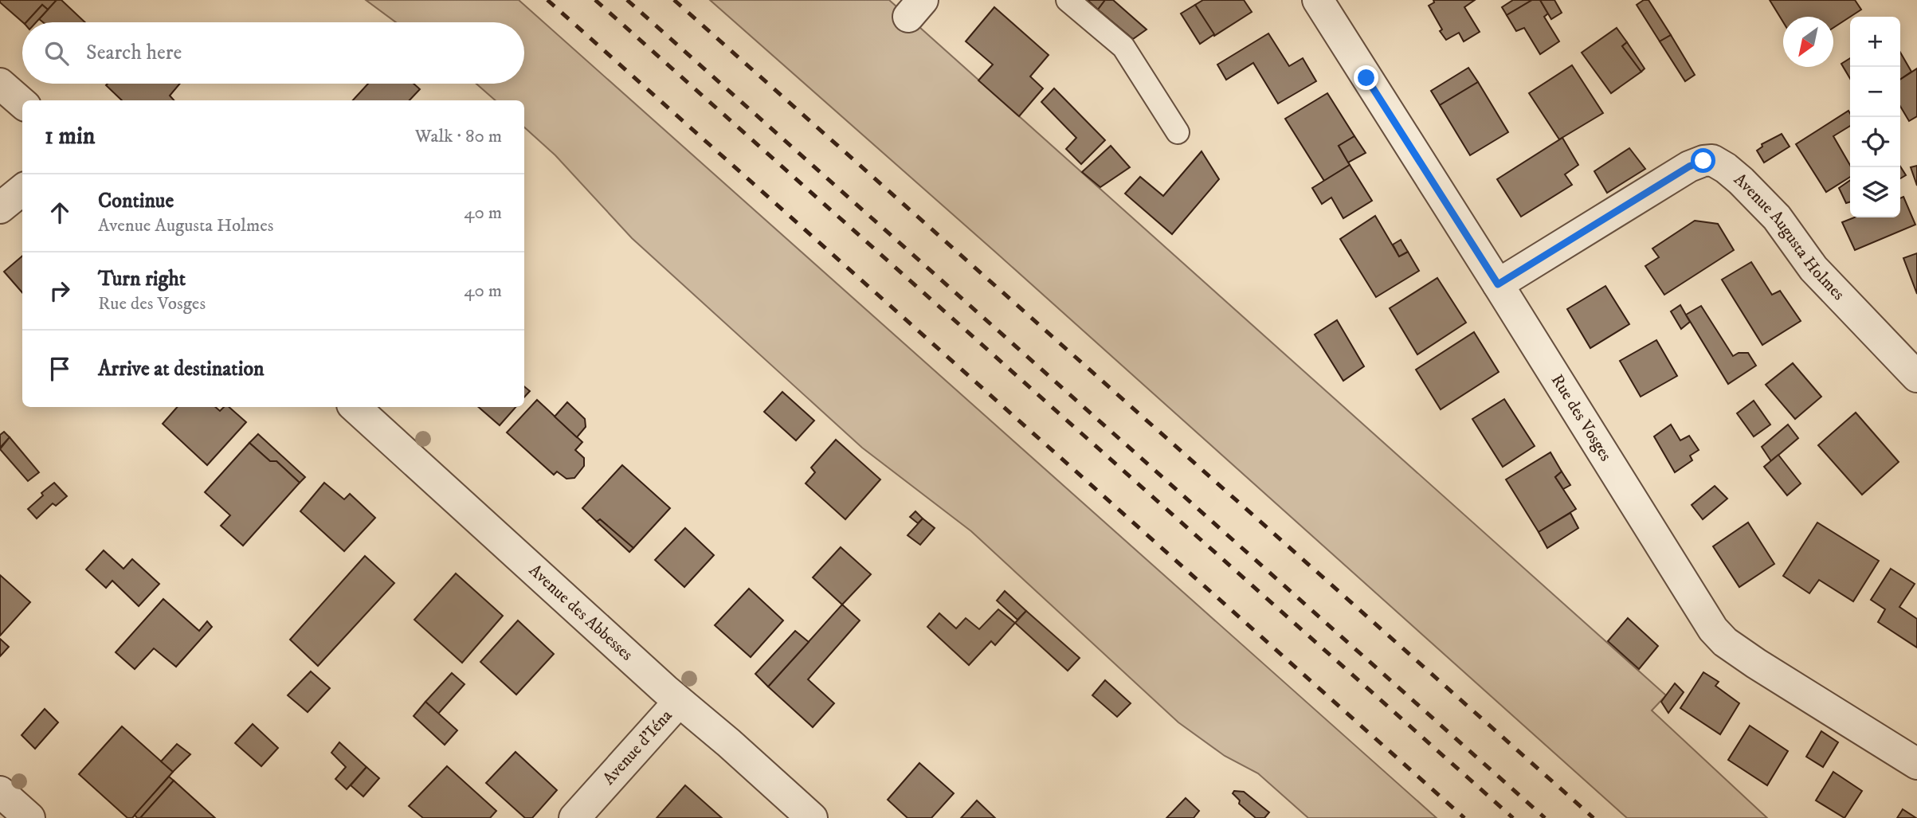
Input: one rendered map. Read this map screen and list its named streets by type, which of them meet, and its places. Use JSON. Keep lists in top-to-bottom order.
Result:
{
  "streets": {
    "street": [
      "Avenue Augusta Holmes",
      "Rue des Vosges",
      "Avenue des Abbesses",
      "Avenue d'Iéna"
    ]
  },
  "crossings": [
    ["Avenue Augusta Holmes", "Rue des Vosges"],
    ["Avenue des Abbesses", "Avenue d'Iéna"]
  ],
  "north": "bottom left",
  "page": {
    "map_buttons": ["+", "−"],
    "search": "Search here",
    "heading": ["1 min", "Walk · 80 m"],
    "list": [
      ["Continue", "Avenue Augusta Holmes", "40 m"],
      ["Turn right", "Rue des Vosges", "40 m"],
      "Arrive at destination"
    ]
  }
}
